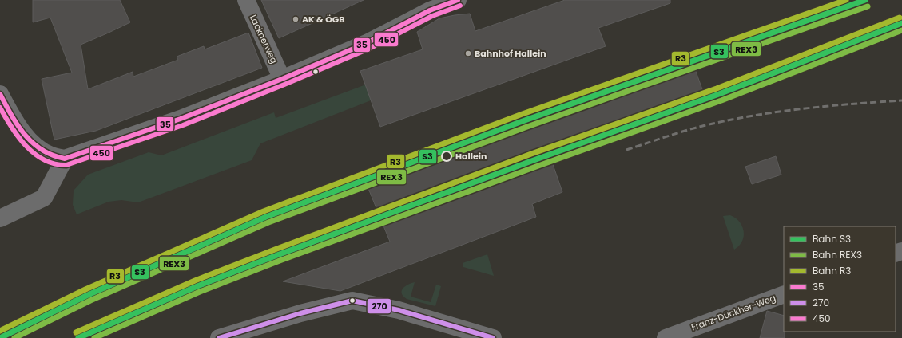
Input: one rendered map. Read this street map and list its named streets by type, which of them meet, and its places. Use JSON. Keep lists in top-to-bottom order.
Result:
{
  "streets": {
    "street": ["Lacknerweg", "Franz-Dückher-Weg"]
  },
  "places": ["AK & ÖGB", "Bahnhof Hallein", "Hallein"],
  "lines": [
    "rail line S3",
    "rail line R3",
    "transit line 35",
    "transit line 450",
    "rail line REX3",
    "transit line 270"
  ],
  "legend": [
    "Bahn S3",
    "Bahn REX3",
    "Bahn R3",
    "35",
    "270",
    "450"
  ]
}
